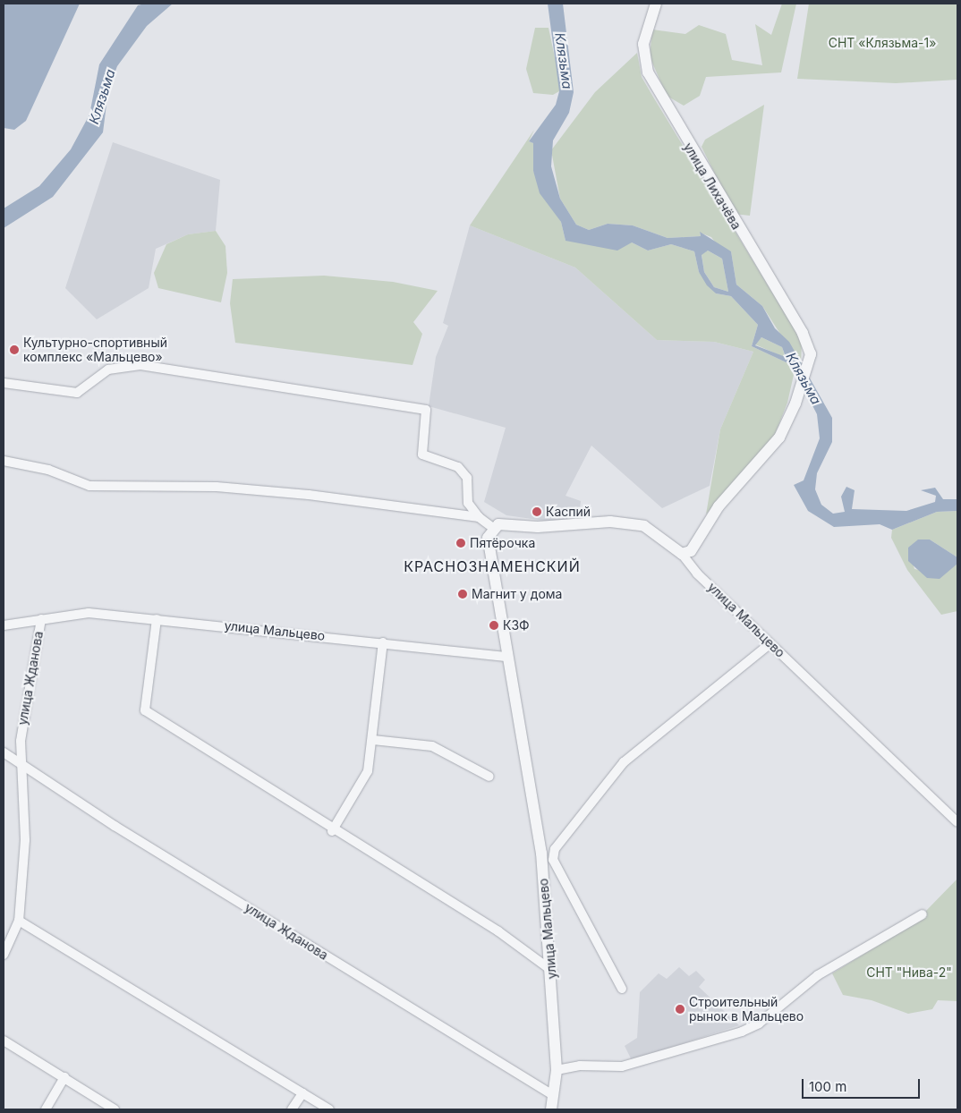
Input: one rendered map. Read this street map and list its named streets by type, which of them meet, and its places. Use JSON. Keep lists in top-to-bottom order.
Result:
{
  "streets": {
    "street": ["улица Лихачёва", "улица Мальцево", "улица Жданова"]
  },
  "crossings": [
    ["улица Лихачёва", "улица Мальцево"],
    ["улица Мальцево", "улица Жданова"]
  ],
  "districts": ["КРАСНОЗНАМЕНСКИЙ"],
  "water": ["Клязьма"],
  "parks": ["СНТ «Клязьма-1»", "СНТ \"Нива-2\""],
  "places": [
    "Культурно-спортивный комплекс «Мальцево»",
    "Каспий",
    "Пятёрочка",
    "Магнит у дома",
    "КЗФ",
    "Строительный рынок в Мальцево"
  ],
  "scale_bar": "100 m"
}
